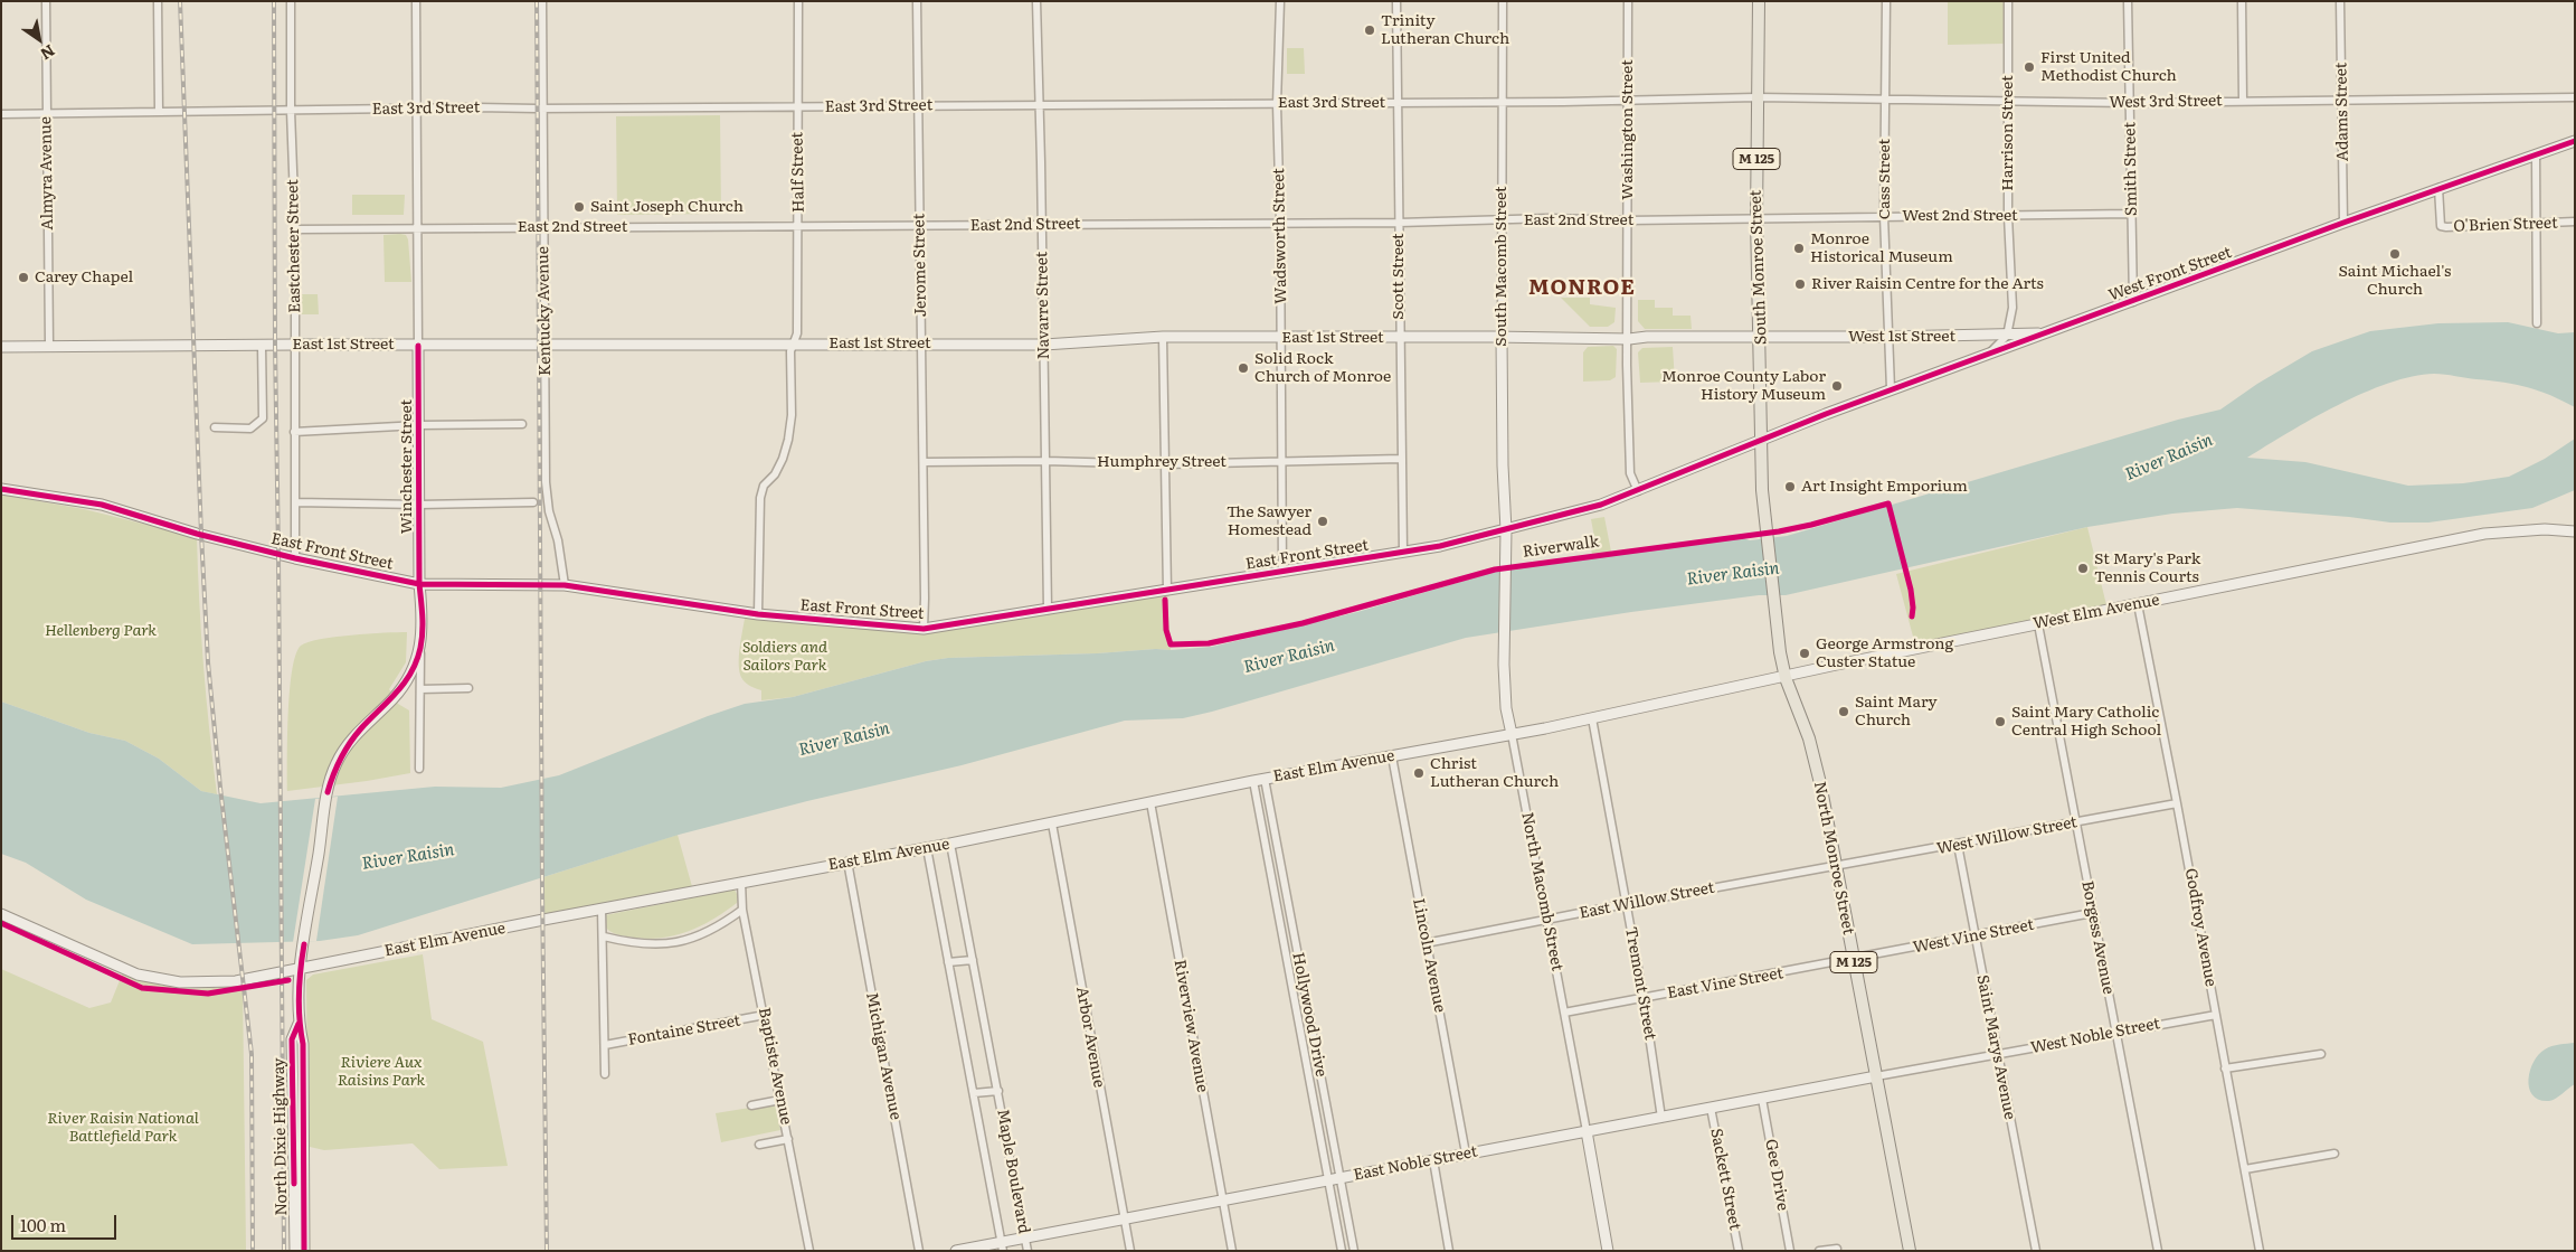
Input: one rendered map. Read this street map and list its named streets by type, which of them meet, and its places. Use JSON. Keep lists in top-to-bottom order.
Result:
{
  "streets": {
    "main road": ["M 125", "South Monroe Street", "North Monroe Street"],
    "street": [
      "West 3rd Street",
      "East 3rd Street",
      "Adams Street",
      "Washington Street",
      "Harrison Street",
      "Smith Street",
      "Half Street",
      "Almyra Avenue",
      "Cass Street",
      "West 2nd Street",
      "East 2nd Street",
      "O'Brien Street",
      "Wadsworth Street",
      "Eastchester Street",
      "Jerome Street",
      "South Macomb Street",
      "West Front Street",
      "Scott Street",
      "Navarre Street",
      "Kentucky Avenue",
      "West 1st Street",
      "East 1st Street",
      "Humphrey Street",
      "Winchester Street",
      "East Front Street",
      "West Elm Avenue",
      "East Elm Avenue",
      "West Willow Street",
      "North Macomb Street",
      "East Willow Street",
      "Godfroy Avenue",
      "West Vine Street",
      "Borgess Avenue",
      "Lincoln Avenue",
      "Tremont Street",
      "East Vine Street",
      "Hollywood Drive",
      "Riverview Avenue",
      "Fontaine Street",
      "West Noble Street",
      "Arbor Avenue",
      "Saint Marys Avenue",
      "Michigan Avenue",
      "Baptiste Avenue",
      "North Dixie Highway",
      "East Noble Street",
      "Maple Boulevard",
      "Gee Drive",
      "Sackett Street"
    ],
    "cycle path": ["Riverwalk"]
  },
  "crossings": [
    ["West 3rd Street", "East 3rd Street"],
    ["West 3rd Street", "Adams Street"],
    ["West 3rd Street", "Harrison Street"],
    ["West 3rd Street", "Smith Street"],
    ["West 3rd Street", "Cass Street"],
    ["West 3rd Street", "South Monroe Street"],
    ["East 3rd Street", "Washington Street"],
    ["East 3rd Street", "Half Street"],
    ["East 3rd Street", "Almyra Avenue"],
    ["East 3rd Street", "Wadsworth Street"],
    ["East 3rd Street", "Eastchester Street"],
    ["East 3rd Street", "Jerome Street"],
    ["East 3rd Street", "South Macomb Street"],
    ["East 3rd Street", "South Monroe Street"],
    ["East 3rd Street", "Scott Street"],
    ["East 3rd Street", "Navarre Street"],
    ["East 3rd Street", "Kentucky Avenue"],
    ["East 3rd Street", "Winchester Street"],
    ["Adams Street", "West Front Street"],
    ["Washington Street", "East 2nd Street"],
    ["Washington Street", "East 1st Street"],
    ["Washington Street", "East Front Street"],
    ["Harrison Street", "West 2nd Street"],
    ["Harrison Street", "West 1st Street"],
    ["Smith Street", "West 2nd Street"],
    ["Smith Street", "West Front Street"],
    ["Half Street", "East 2nd Street"],
    ["Half Street", "East 1st Street"],
    ["Half Street", "East Front Street"],
    ["Almyra Avenue", "East 1st Street"],
    ["Cass Street", "West 2nd Street"],
    ["Cass Street", "West Front Street"],
    ["Cass Street", "West 1st Street"],
    ["West 2nd Street", "East 2nd Street"],
    ["West 2nd Street", "South Monroe Street"],
    ["East 2nd Street", "Wadsworth Street"],
    ["East 2nd Street", "Eastchester Street"],
    ["East 2nd Street", "Jerome Street"],
    ["East 2nd Street", "South Macomb Street"],
    ["East 2nd Street", "South Monroe Street"],
    ["East 2nd Street", "Scott Street"],
    ["East 2nd Street", "Navarre Street"],
    ["East 2nd Street", "Kentucky Avenue"],
    ["East 2nd Street", "Winchester Street"],
    ["O'Brien Street", "West Front Street"],
    ["Wadsworth Street", "East 1st Street"],
    ["Wadsworth Street", "Humphrey Street"],
    ["Wadsworth Street", "East Front Street"],
    ["Eastchester Street", "East 1st Street"],
    ["Eastchester Street", "East Front Street"],
    ["Jerome Street", "East 1st Street"],
    ["Jerome Street", "Humphrey Street"],
    ["Jerome Street", "East Front Street"],
    ["South Macomb Street", "East 1st Street"],
    ["South Macomb Street", "East Front Street"],
    ["South Macomb Street", "North Macomb Street"],
    ["South Monroe Street", "West 1st Street"],
    ["South Monroe Street", "East 1st Street"],
    ["South Monroe Street", "East Front Street"],
    ["South Monroe Street", "North Monroe Street"],
    ["West Front Street", "West 1st Street"],
    ["West Front Street", "East Front Street"],
    ["Scott Street", "East 1st Street"],
    ["Scott Street", "Humphrey Street"],
    ["Scott Street", "East Front Street"],
    ["Navarre Street", "East 1st Street"],
    ["Navarre Street", "Humphrey Street"],
    ["Navarre Street", "East Front Street"],
    ["Kentucky Avenue", "East 1st Street"],
    ["Kentucky Avenue", "East Front Street"],
    ["West 1st Street", "East 1st Street"],
    ["East 1st Street", "Winchester Street"],
    ["Winchester Street", "East Front Street"],
    ["Winchester Street", "East Elm Avenue"],
    ["Winchester Street", "North Dixie Highway"],
    ["East Front Street", "North Macomb Street"],
    ["West Elm Avenue", "East Elm Avenue"],
    ["West Elm Avenue", "North Monroe Street"],
    ["West Elm Avenue", "Godfroy Avenue"],
    ["West Elm Avenue", "Borgess Avenue"],
    ["East Elm Avenue", "North Monroe Street"],
    ["East Elm Avenue", "North Macomb Street"],
    ["East Elm Avenue", "Lincoln Avenue"],
    ["East Elm Avenue", "Tremont Street"],
    ["East Elm Avenue", "Hollywood Drive"],
    ["East Elm Avenue", "Riverview Avenue"],
    ["East Elm Avenue", "Arbor Avenue"],
    ["East Elm Avenue", "Michigan Avenue"],
    ["East Elm Avenue", "Baptiste Avenue"],
    ["East Elm Avenue", "North Dixie Highway"],
    ["East Elm Avenue", "Maple Boulevard"],
    ["West Willow Street", "North Monroe Street"],
    ["West Willow Street", "East Willow Street"],
    ["West Willow Street", "Godfroy Avenue"],
    ["West Willow Street", "Borgess Avenue"],
    ["West Willow Street", "Saint Marys Avenue"],
    ["North Monroe Street", "East Willow Street"],
    ["North Monroe Street", "West Vine Street"],
    ["North Monroe Street", "East Vine Street"],
    ["North Monroe Street", "West Noble Street"],
    ["North Monroe Street", "East Noble Street"],
    ["North Macomb Street", "East Willow Street"],
    ["North Macomb Street", "East Vine Street"],
    ["North Macomb Street", "East Noble Street"],
    ["East Willow Street", "Lincoln Avenue"],
    ["East Willow Street", "Tremont Street"],
    ["Godfroy Avenue", "West Noble Street"],
    ["West Vine Street", "Borgess Avenue"],
    ["West Vine Street", "East Vine Street"],
    ["West Vine Street", "Saint Marys Avenue"],
    ["Borgess Avenue", "West Noble Street"],
    ["Lincoln Avenue", "East Noble Street"],
    ["Tremont Street", "East Vine Street"],
    ["Tremont Street", "East Noble Street"],
    ["Hollywood Drive", "East Noble Street"],
    ["Riverview Avenue", "East Noble Street"],
    ["Fontaine Street", "Baptiste Avenue"],
    ["West Noble Street", "Saint Marys Avenue"],
    ["West Noble Street", "East Noble Street"],
    ["Arbor Avenue", "East Noble Street"],
    ["East Noble Street", "Maple Boulevard"],
    ["East Noble Street", "Gee Drive"],
    ["East Noble Street", "Sackett Street"]
  ],
  "districts": ["MONROE"],
  "water": ["River Raisin"],
  "parks": [
    "Hellenberg Park",
    "Soldiers and Sailors Park",
    "Riviere Aux Raisins Park",
    "River Raisin National Battlefield Park"
  ],
  "places": [
    "Trinity Lutheran Church",
    "First United Methodist Church",
    "Saint Joseph Church",
    "Monroe Historical Museum",
    "Saint Michael's Church",
    "Carey Chapel",
    "River Raisin Centre for the Arts",
    "Solid Rock Church of Monroe",
    "Monroe County Labor History Museum",
    "Art Insight Emporium",
    "The Sawyer Homestead",
    "St Mary's Park Tennis Courts",
    "George Armstrong Custer Statue",
    "Saint Mary Church",
    "Saint Mary Catholic Central High School",
    "Christ Lutheran Church"
  ],
  "scale_bar": "100 m",
  "north": "bottom right"
}
